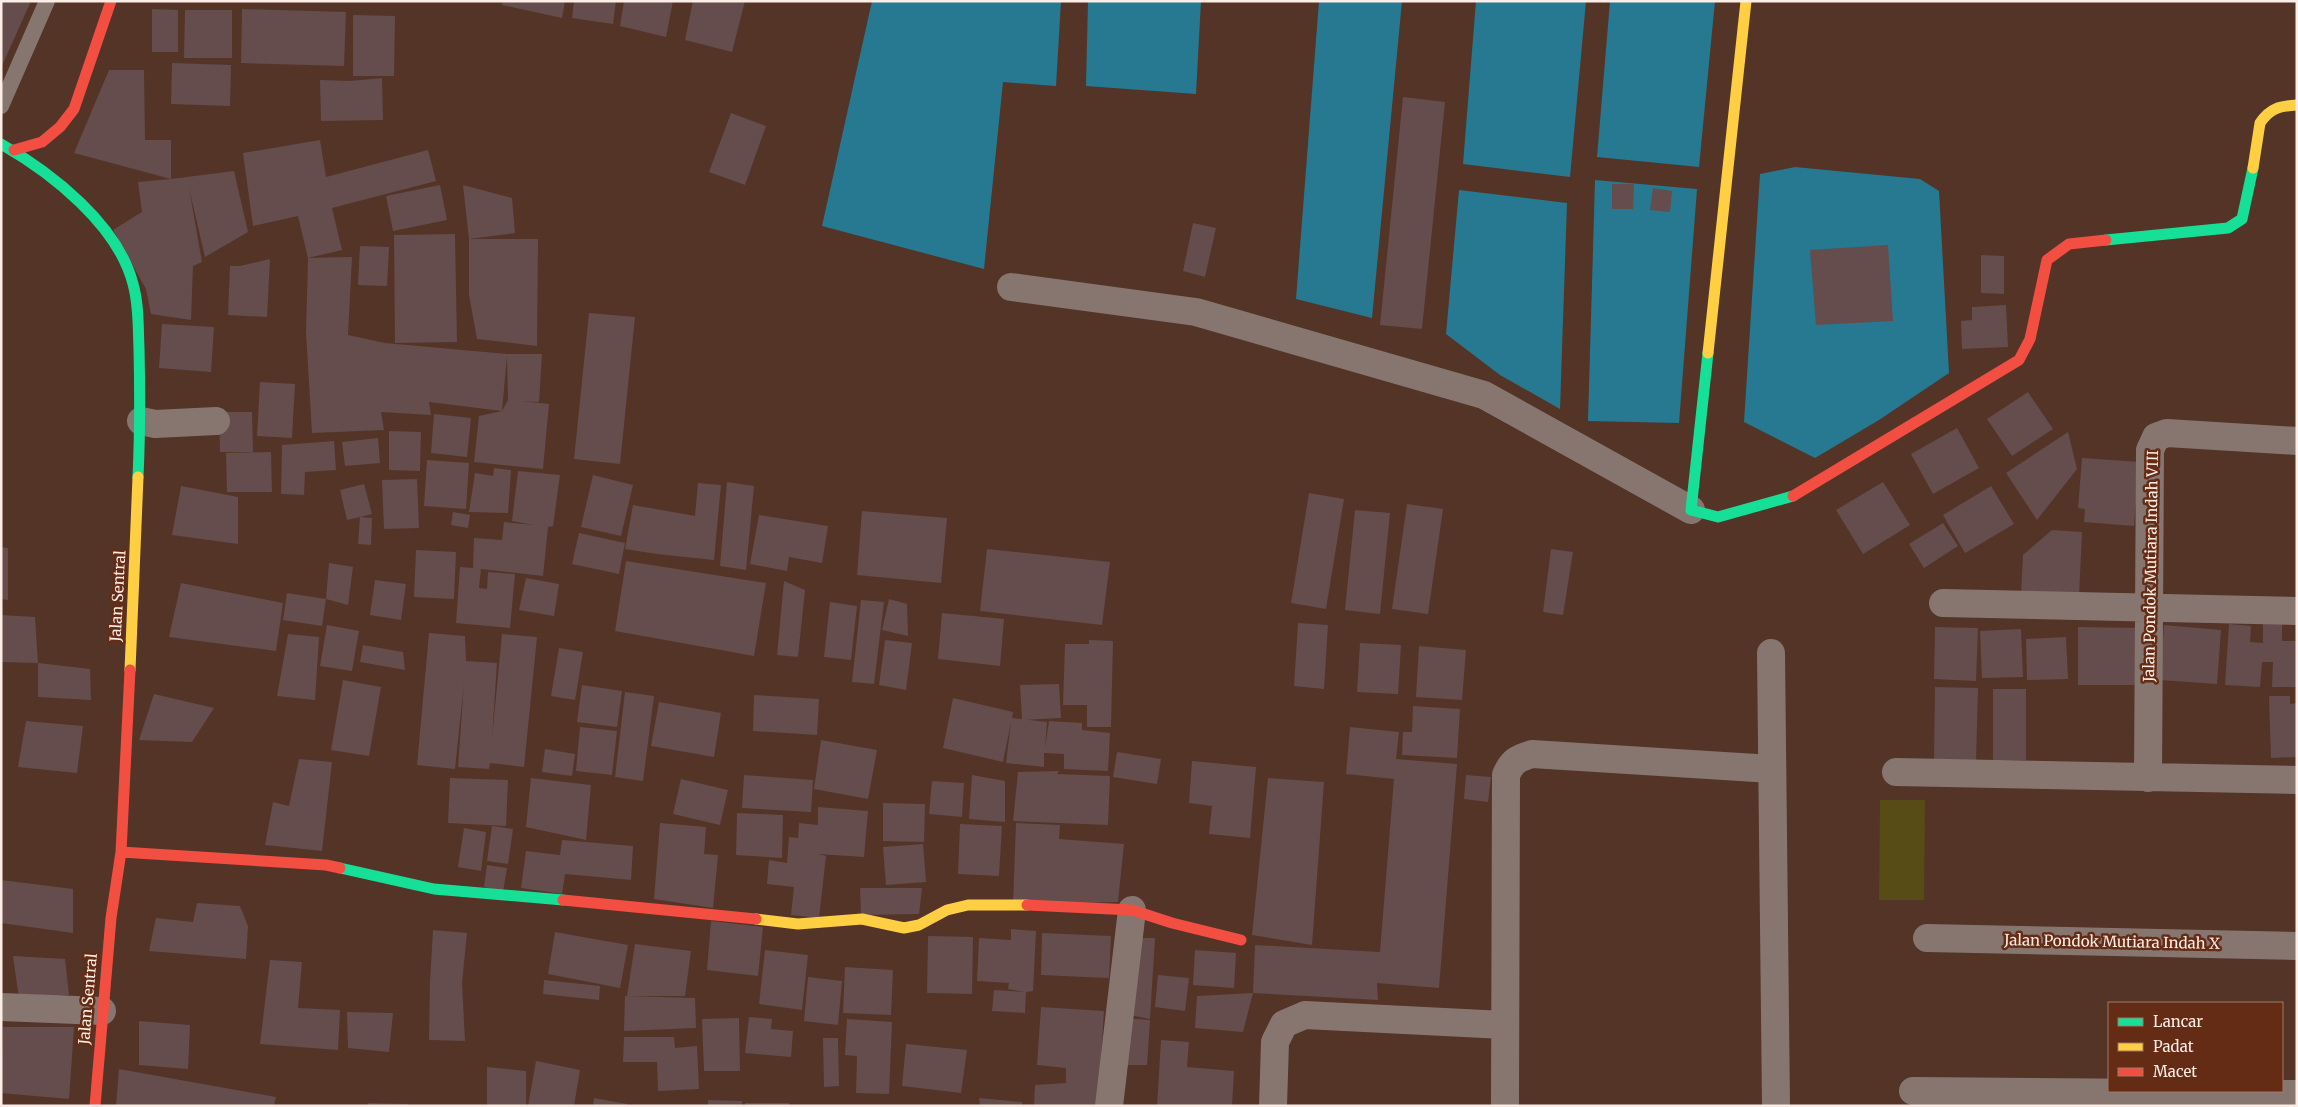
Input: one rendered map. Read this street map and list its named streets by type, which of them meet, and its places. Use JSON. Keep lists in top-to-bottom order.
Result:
{
  "streets": {
    "street": ["Jalan Pondok Mutiara Indah VIII", "Jalan Sentral", "Jalan Pondok Mutiara Indah X"]
  },
  "legend": ["Lancar", "Padat", "Macet"]
}
